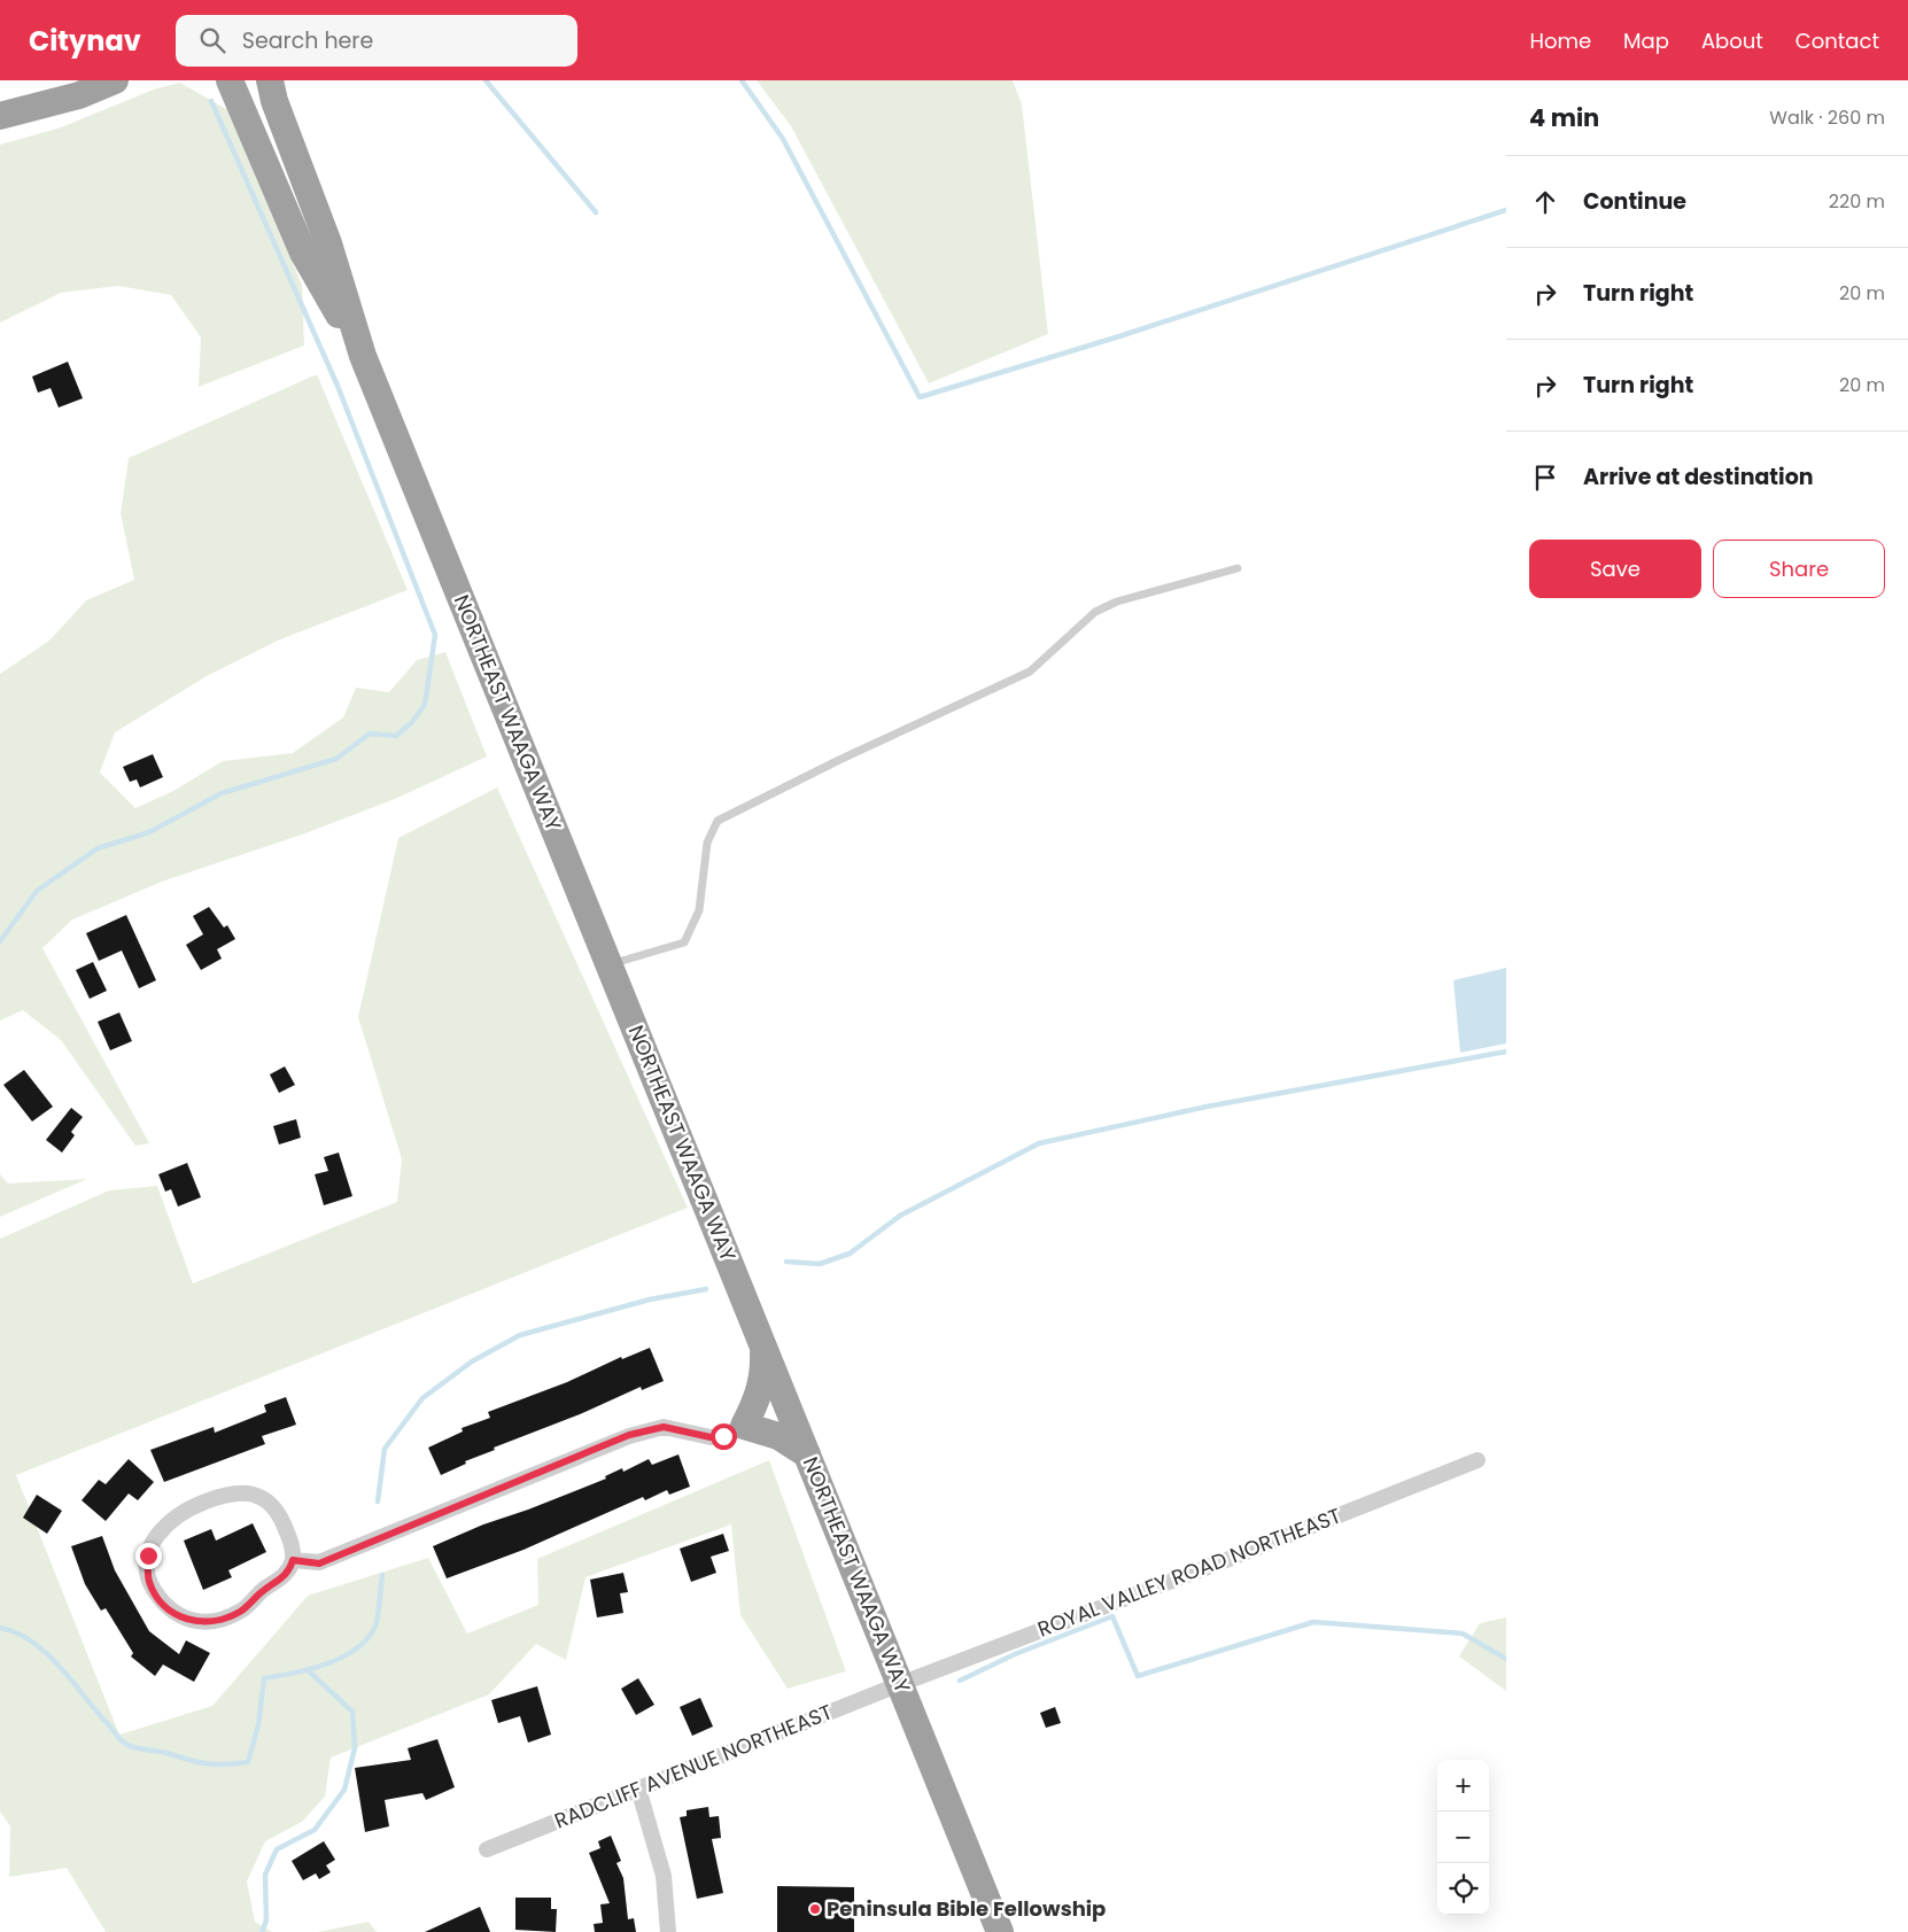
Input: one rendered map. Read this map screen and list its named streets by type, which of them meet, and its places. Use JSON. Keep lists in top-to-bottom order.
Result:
{
  "streets": {
    "highway": ["NORTHEAST WAAGA WAY"],
    "street": ["ROYAL VALLEY ROAD NORTHEAST", "RADCLIFF AVENUE NORTHEAST"]
  },
  "crossings": [
    ["NORTHEAST WAAGA WAY", "ROYAL VALLEY ROAD NORTHEAST"],
    ["NORTHEAST WAAGA WAY", "RADCLIFF AVENUE NORTHEAST"],
    ["ROYAL VALLEY ROAD NORTHEAST", "RADCLIFF AVENUE NORTHEAST"]
  ],
  "places": ["Peninsula Bible Fellowship"],
  "page": {
    "header": "Citynav",
    "search": "Search here",
    "nav": [
      "Home",
      "Map",
      "About",
      "Contact"
    ],
    "heading": ["4 min", "Walk · 260 m"],
    "list": [
      ["Continue", "220 m"],
      ["Turn right", "20 m"],
      ["Turn right", "20 m"],
      "Arrive at destination"
    ],
    "buttons": ["Save", "Share"],
    "map_buttons": ["+", "−"]
  }
}
